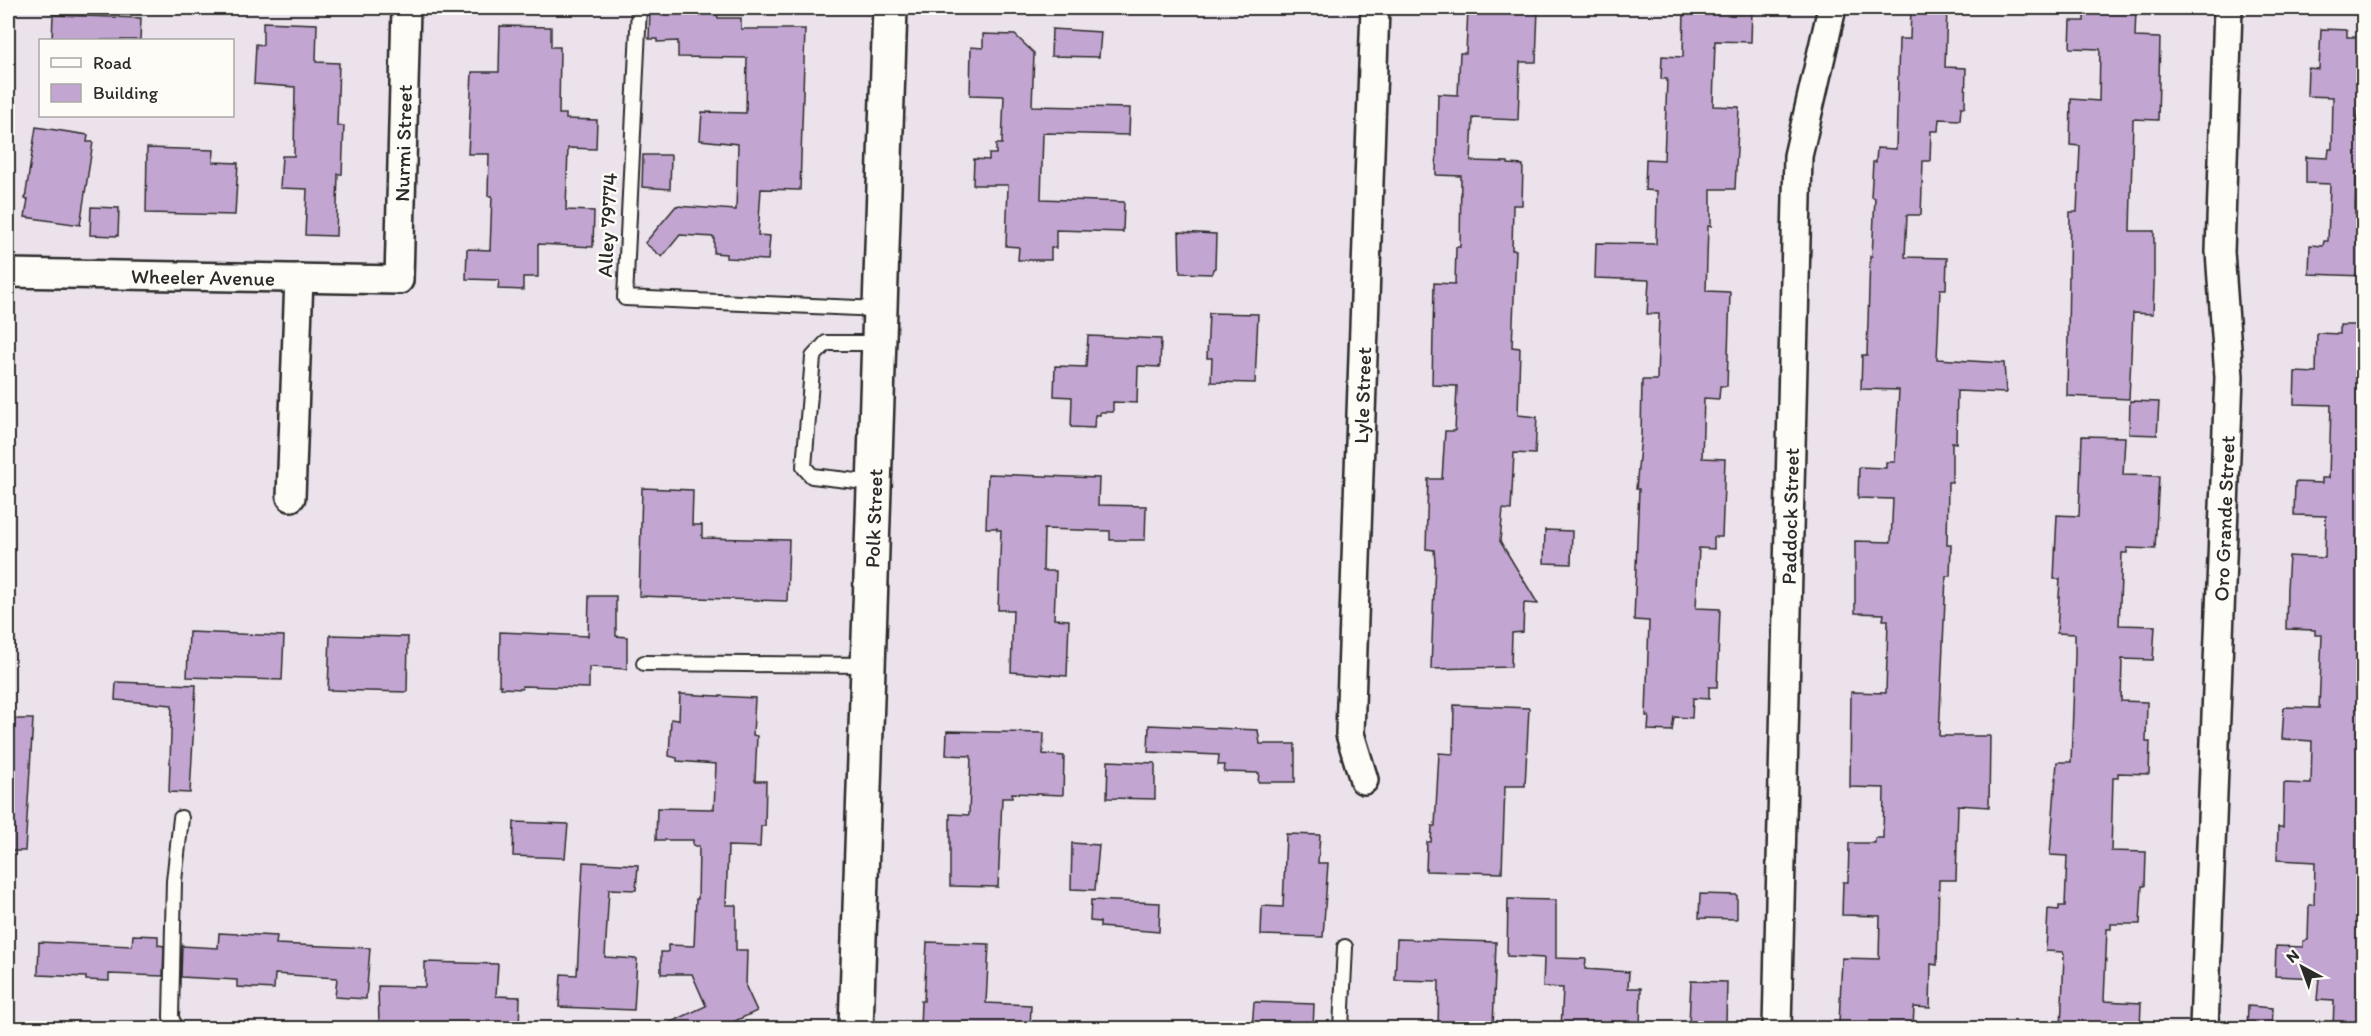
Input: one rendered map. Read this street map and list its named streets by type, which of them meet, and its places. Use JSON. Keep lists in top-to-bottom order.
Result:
{
  "streets": {
    "street": [
      "Nurmi Street",
      "Wheeler Avenue",
      "Lyle Street",
      "Paddock Street",
      "Polk Street",
      "Oro Grande Street"
    ],
    "lane": ["Alley 79774"]
  },
  "crossings": [
    ["Nurmi Street", "Wheeler Avenue"],
    ["Alley 79774", "Polk Street"]
  ],
  "legend": ["Road", "Building"],
  "north": "top left"
}
